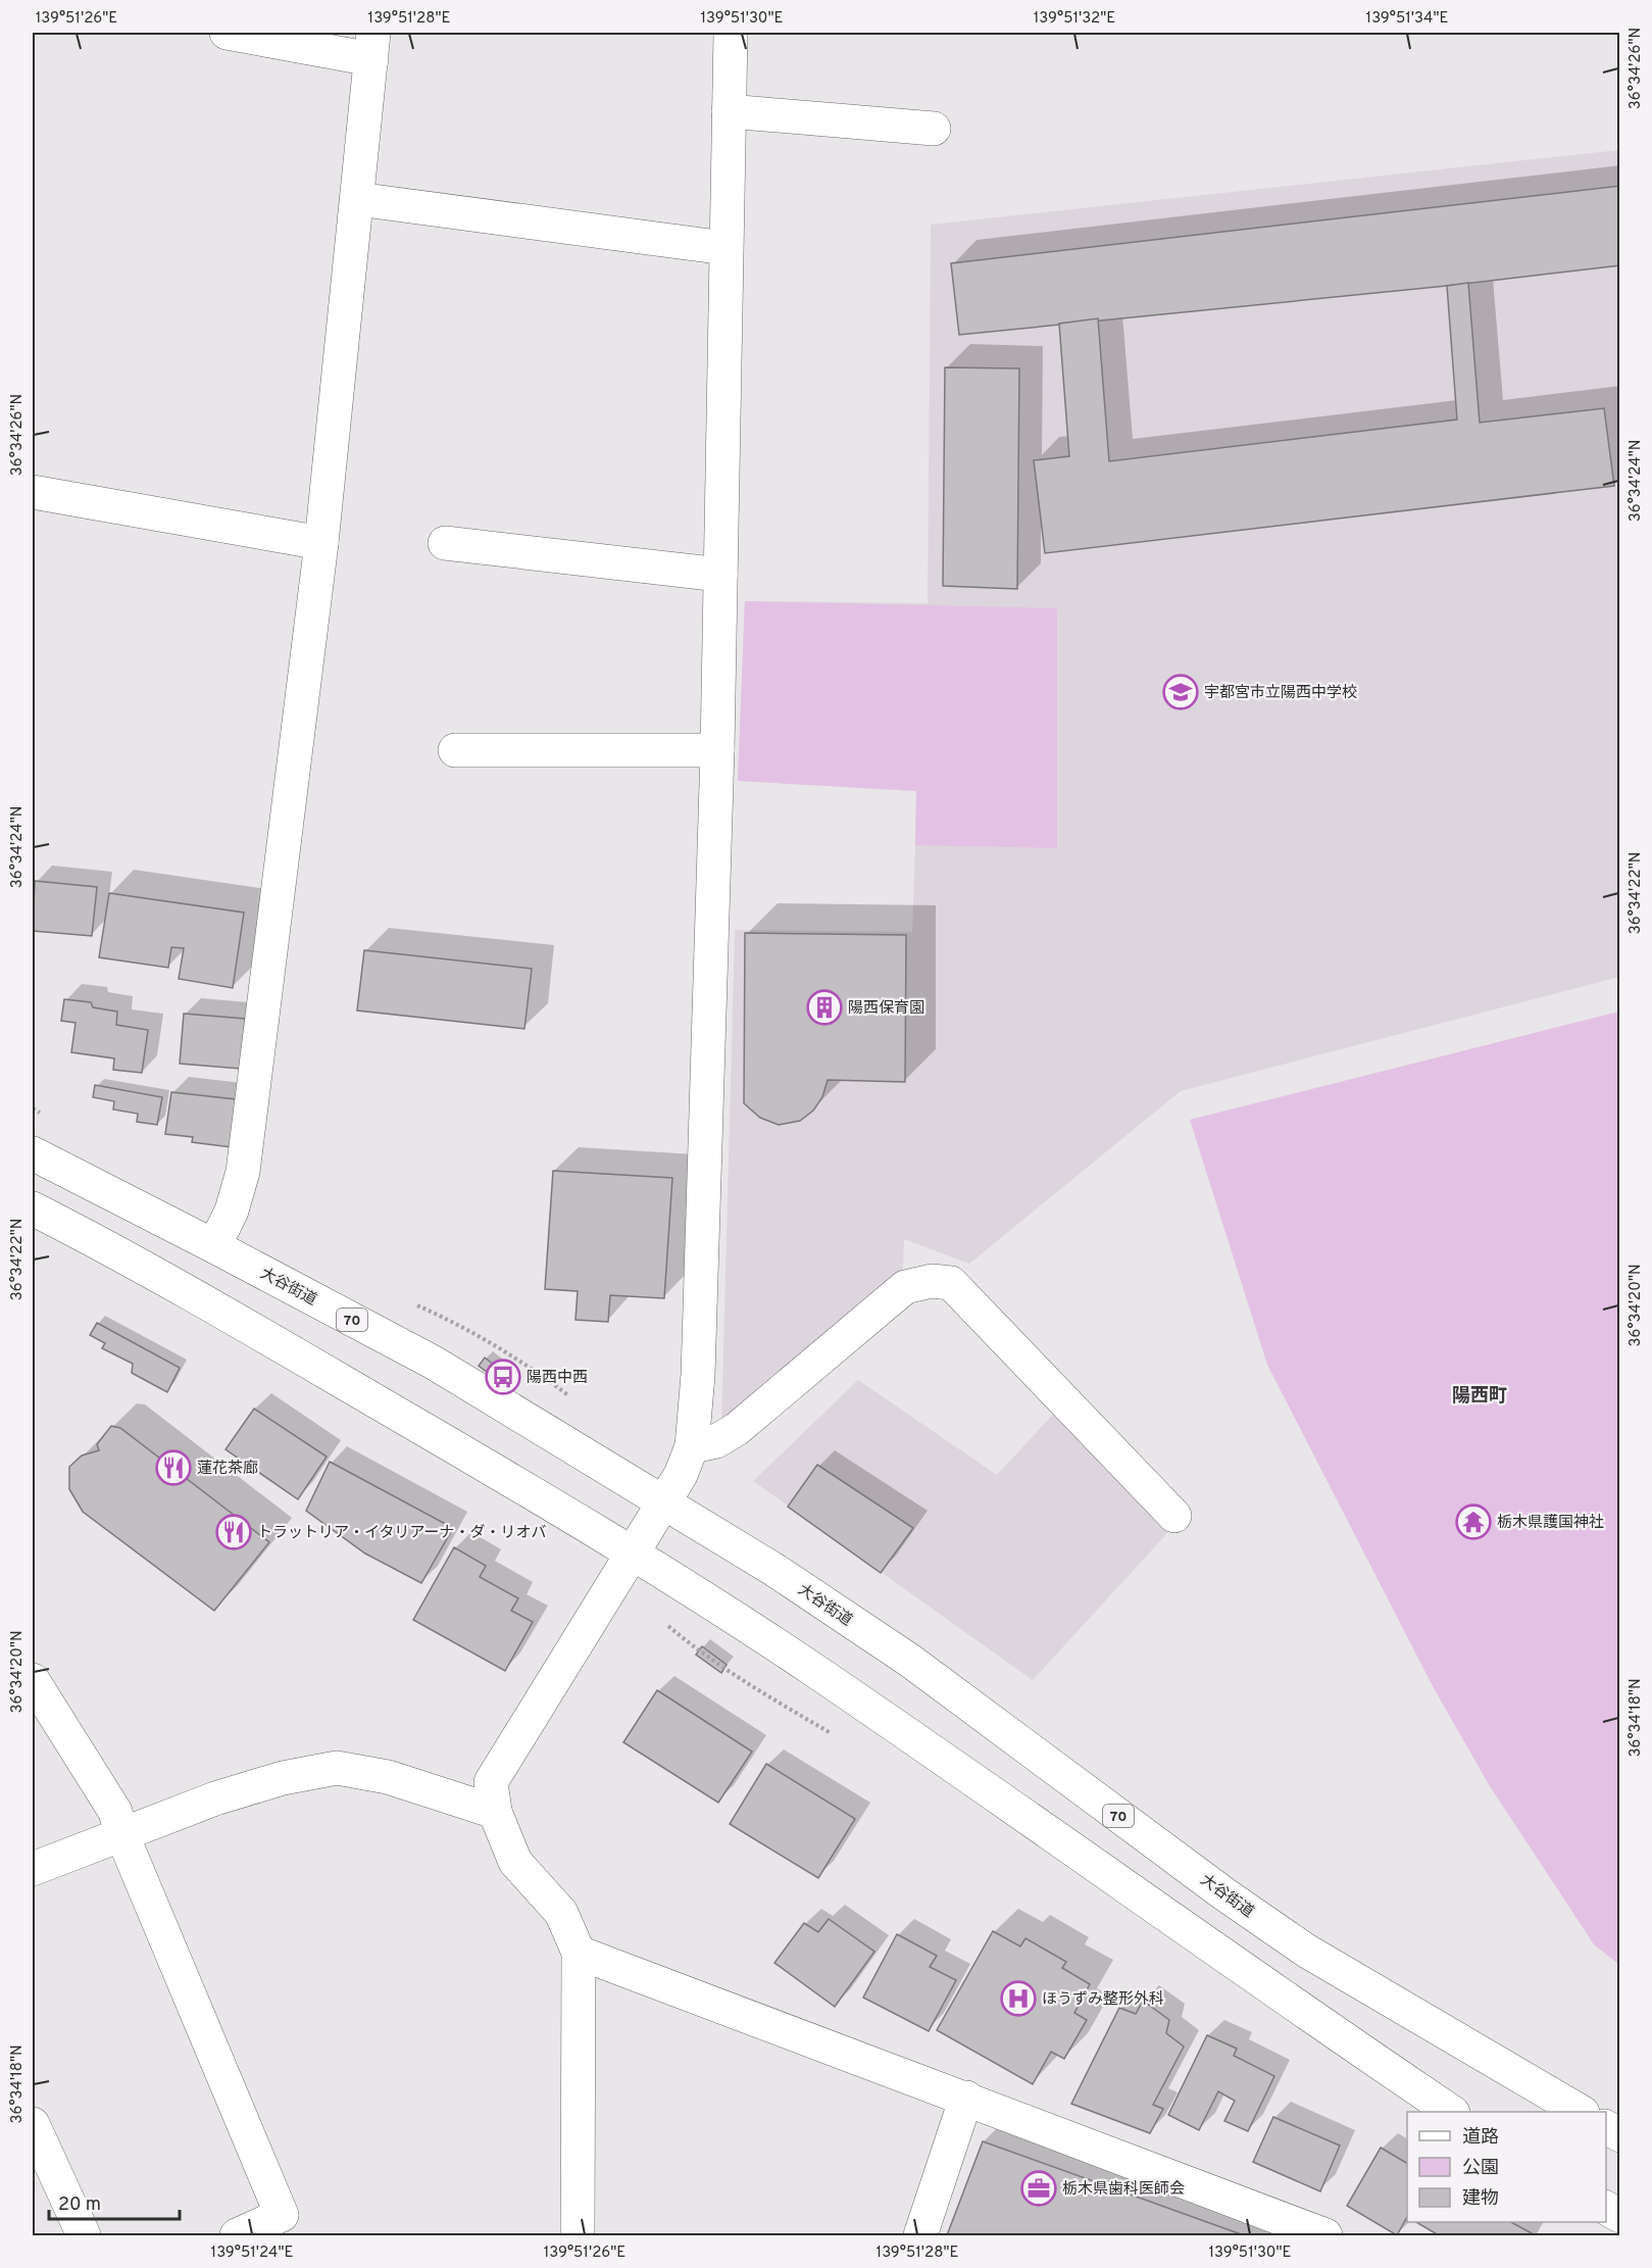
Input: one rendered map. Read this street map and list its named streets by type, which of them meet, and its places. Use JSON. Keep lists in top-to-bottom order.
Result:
{
  "streets": {
    "street": ["大谷街道", "70"]
  },
  "districts": ["陽西町"],
  "places": {
    "school or university": ["宇都宮市立陽西中学校"],
    "building": ["陽西保育園"],
    "bus stop": ["陽西中西"],
    "restaurant": ["蓮花茶廊", "トラットリア・イタリアーナ・ダ・リオバ"],
    "temple": ["栃木県護国神社"],
    "hospital": ["ほうずみ整形外科"],
    "office": ["栃木県歯科医師会"]
  },
  "legend": ["道路", "公園", "建物"],
  "scale_bar": "20 m",
  "coordinates": [
    "139°51'26\"E",
    "139°51'28\"E",
    "139°51'30\"E",
    "139°51'32\"E",
    "139°51'34\"E",
    "36°34'26\"N",
    "36°34'24\"N",
    "36°34'22\"N",
    "36°34'20\"N",
    "36°34'18\"N",
    "139°51'24\"E"
  ]
}
